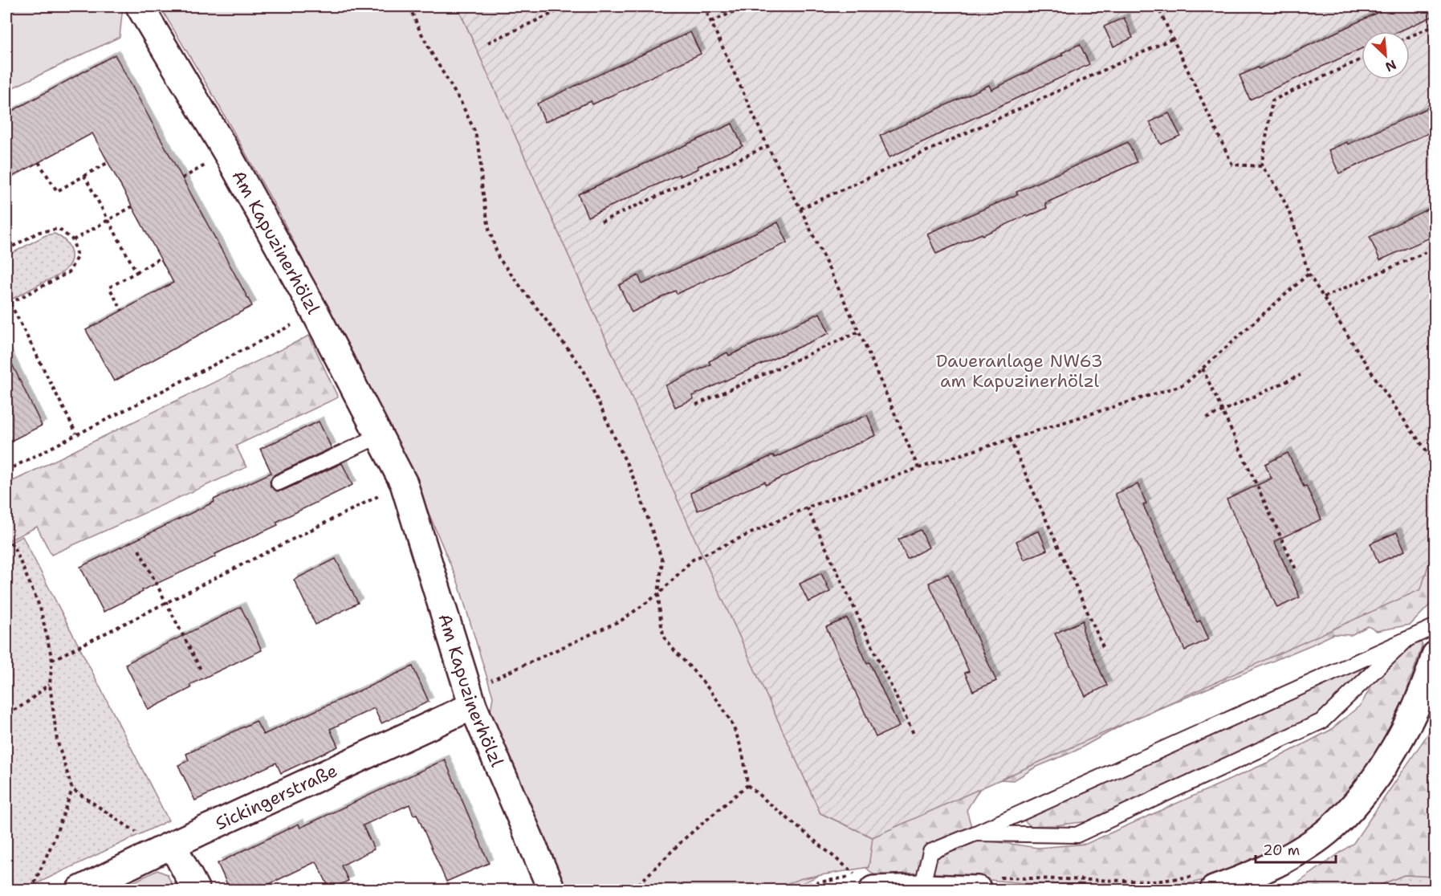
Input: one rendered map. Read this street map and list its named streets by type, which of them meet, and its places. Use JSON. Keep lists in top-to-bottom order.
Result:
{
  "streets": {
    "street": ["Am Kapuzinerhölzl", "Sickingerstraße"]
  },
  "crossings": [
    ["Am Kapuzinerhölzl", "Sickingerstraße"]
  ],
  "parks": ["Daueranlage NW63 am Kapuzinerhölzl"],
  "scale_bar": "20 m",
  "north": "bottom right"
}
